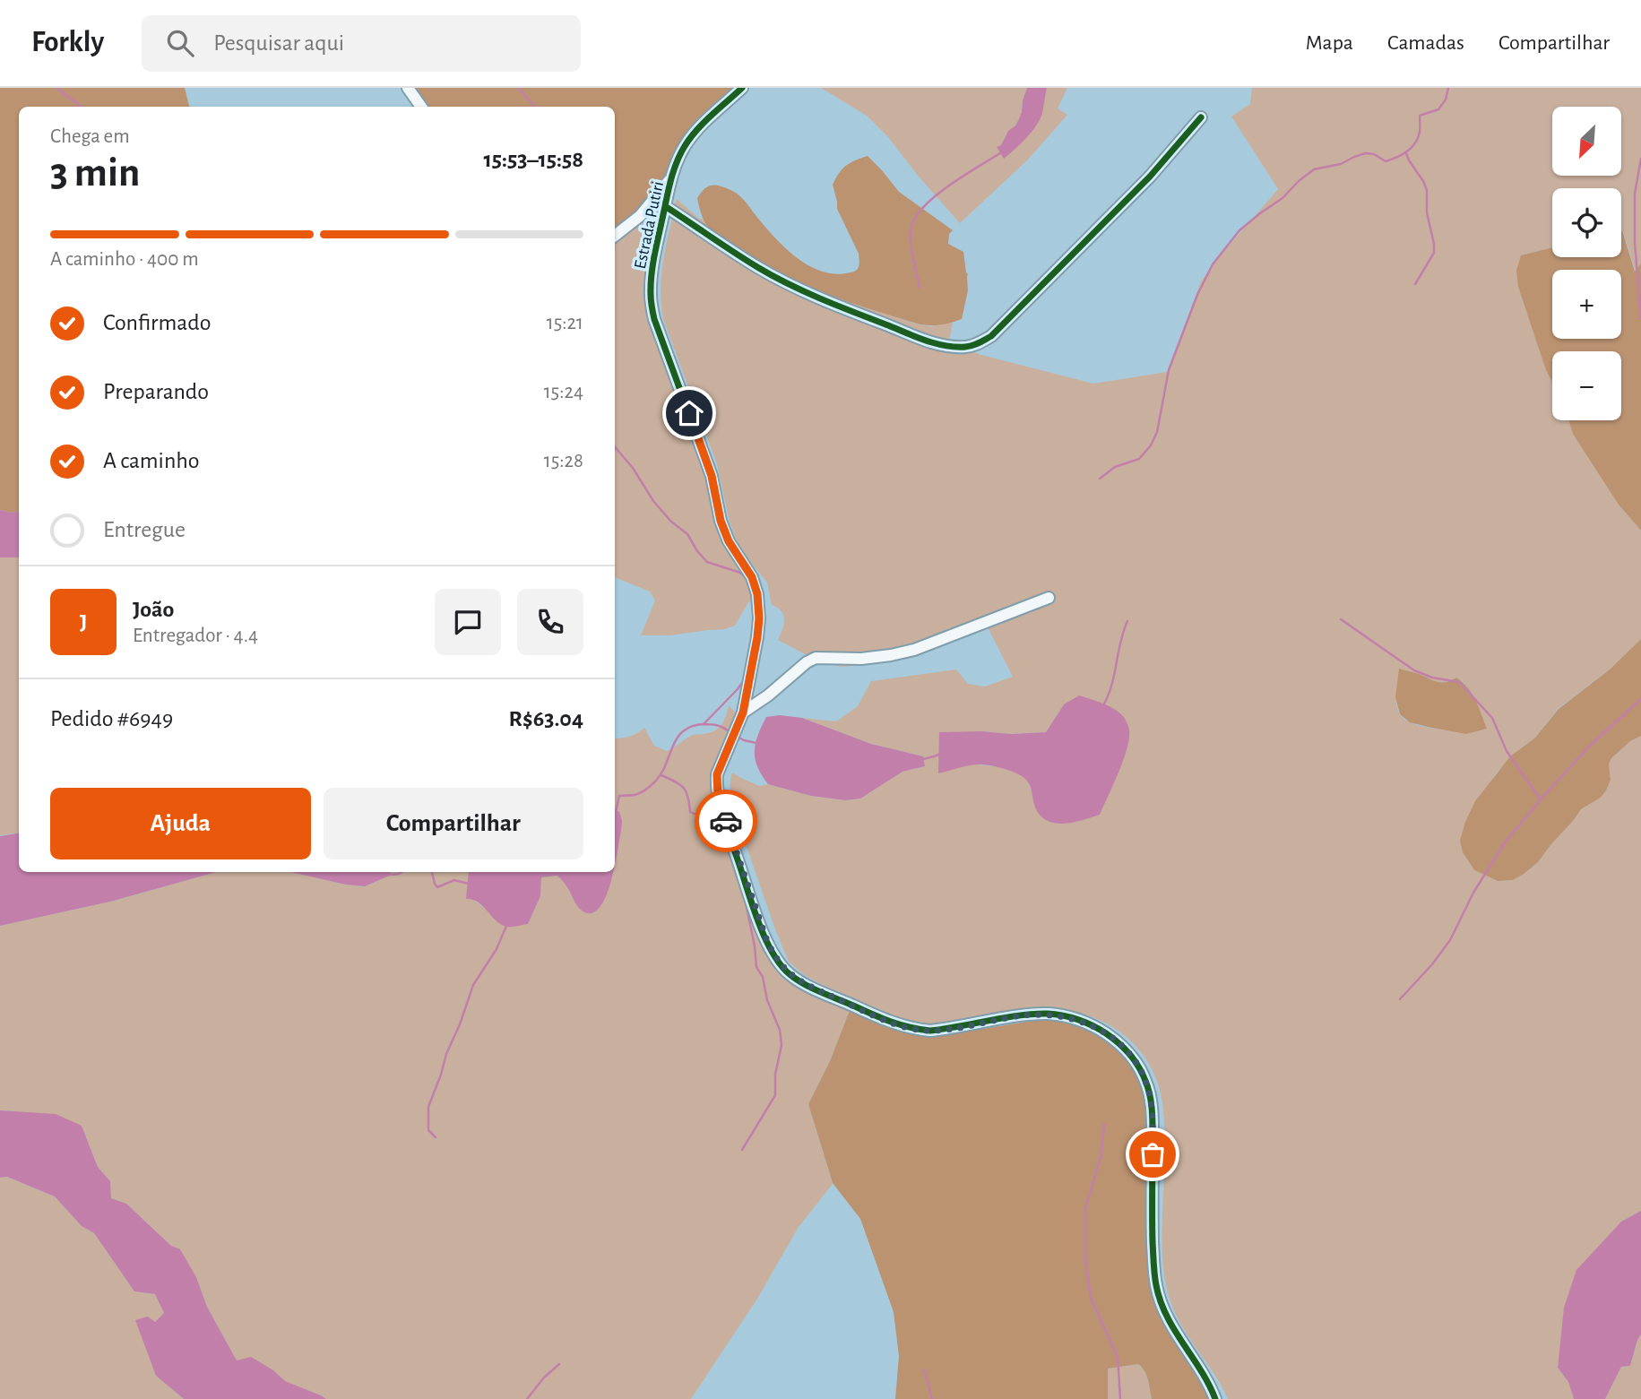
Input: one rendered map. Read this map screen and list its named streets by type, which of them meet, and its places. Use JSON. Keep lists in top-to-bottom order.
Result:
{
  "streets": {
    "street": ["Estrada Putiri"]
  },
  "north": "bottom left",
  "page": {
    "header": "Forkly",
    "search": "Pesquisar aqui",
    "nav": ["Mapa", "Camadas", "Compartilhar"],
    "map_buttons": ["+", "−"],
    "heading": ["3 min", "Chega em", "15:53–15:58"],
    "panel": [
      "João",
      "Entregador · 4.4",
      "Pedido #6949",
      "R$63.04"
    ],
    "bar": "A caminho · 400 m",
    "list": [
      ["Confirmado", "15:21"],
      ["Preparando", "15:24"],
      ["A caminho", "15:28"],
      "Entregue"
    ],
    "round": "J",
    "buttons": ["Ajuda", "Compartilhar"]
  }
}
